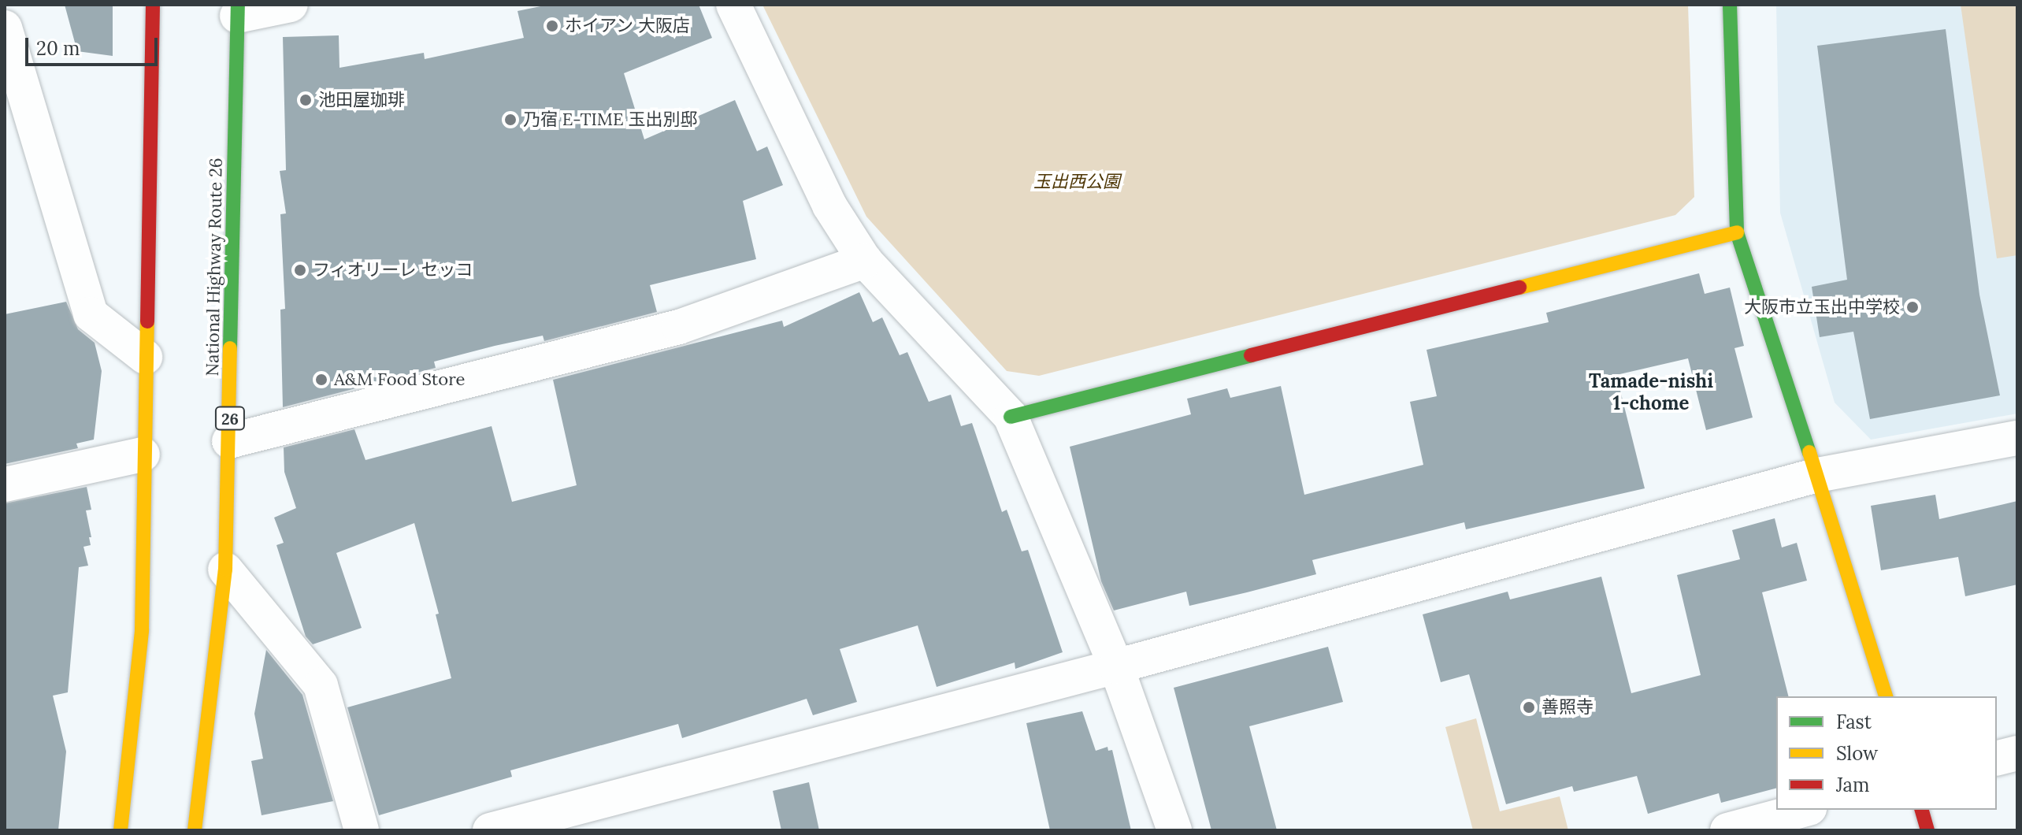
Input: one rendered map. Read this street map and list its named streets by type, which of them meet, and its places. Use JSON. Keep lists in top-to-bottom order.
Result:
{
  "streets": {
    "main road": ["National Highway Route 26", "26"]
  },
  "districts": ["Tamade-nishi 1-chome"],
  "parks": ["玉出西公園"],
  "places": [
    "ホイアン 大阪店",
    "池田屋珈琲",
    "乃宿 E-TIME 玉出別邸",
    "フィオリーレ セッコ",
    "大阪市立玉出中学校",
    "A&M Food Store",
    "善照寺"
  ],
  "legend": ["Fast", "Slow", "Jam"],
  "scale_bar": "20 m"
}
